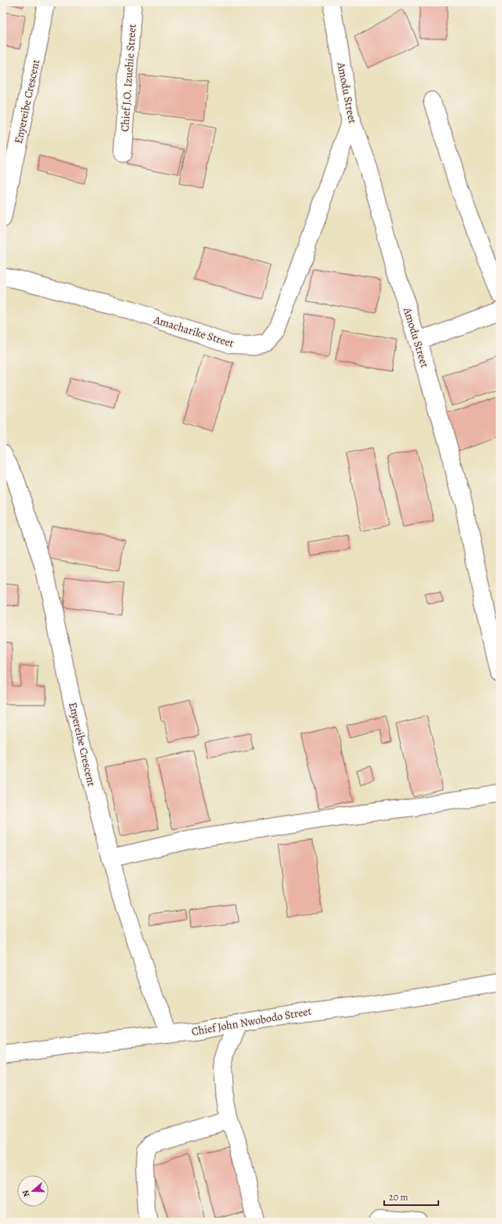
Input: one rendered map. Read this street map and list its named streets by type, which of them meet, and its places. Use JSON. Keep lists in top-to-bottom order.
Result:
{
  "streets": {
    "street": [
      "Chief J.O. Izuehie Street",
      "Amodu Street",
      "Enyereibe Crescent",
      "Amacharike Street",
      "Chief John Nwobodo Street"
    ]
  },
  "crossings": [
    ["Amodu Street", "Amacharike Street"],
    ["Enyereibe Crescent", "Chief John Nwobodo Street"]
  ],
  "scale_bar": "20 m",
  "north": "left"
}
